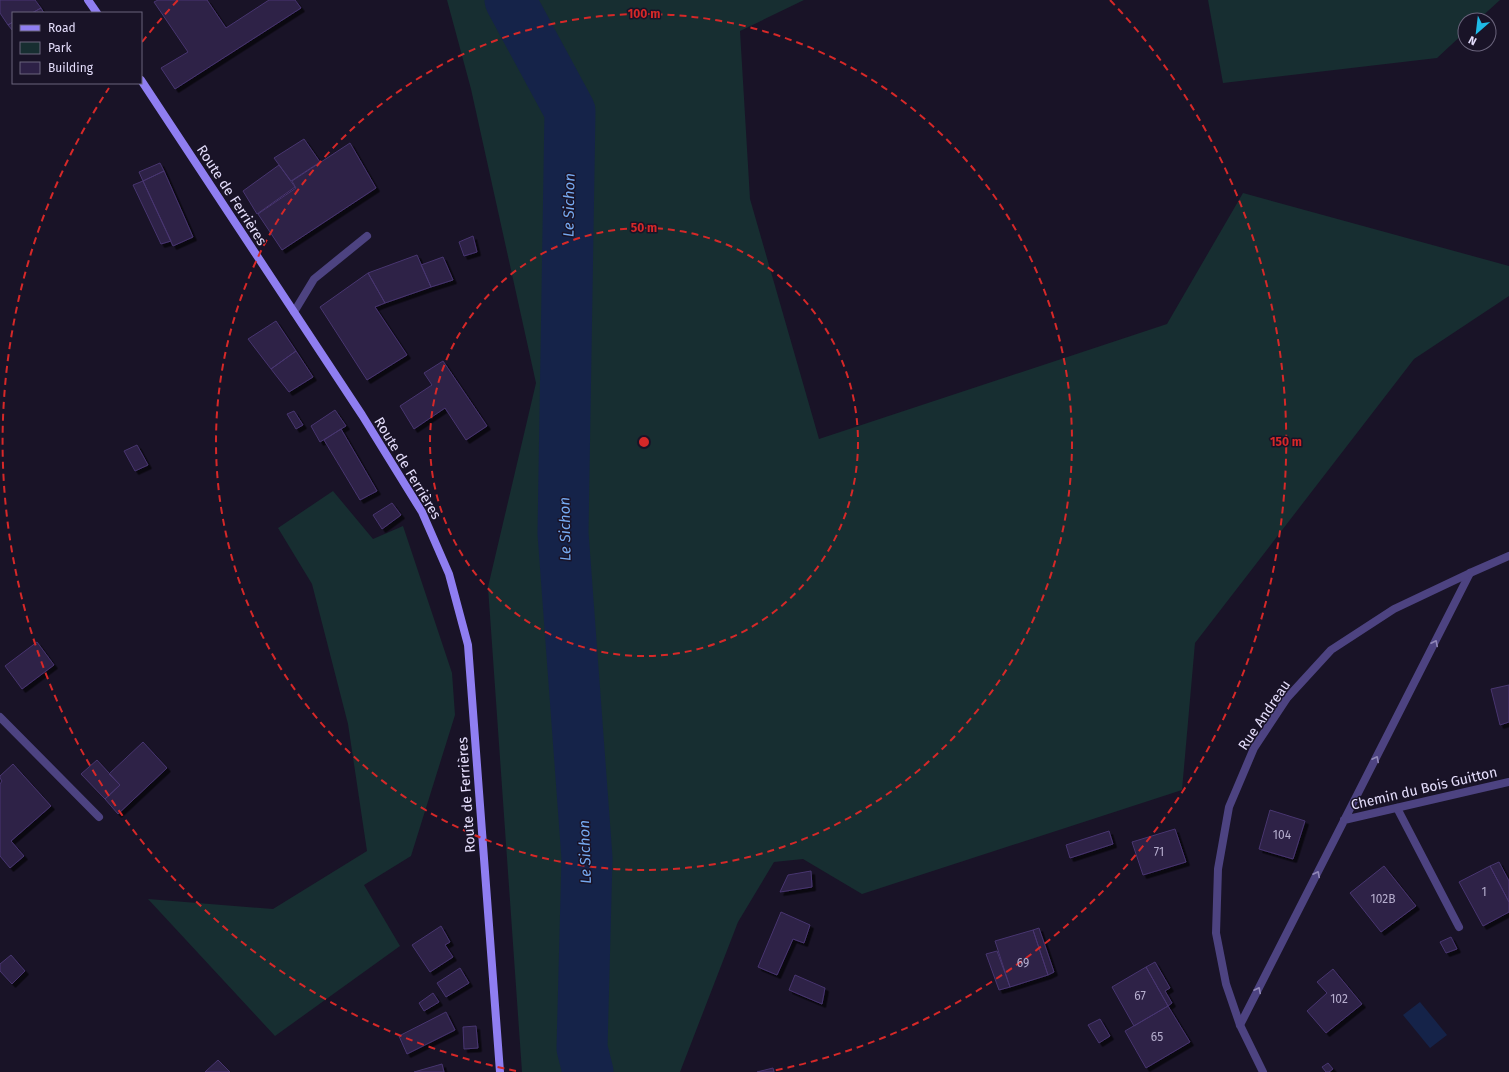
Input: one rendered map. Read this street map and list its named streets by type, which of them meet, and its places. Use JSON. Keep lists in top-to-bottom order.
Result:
{
  "streets": {
    "main road": ["Route de Ferrières"],
    "street": ["Rue Andreau", "Chemin du Bois Guitton"]
  },
  "water": ["Le Sichon"],
  "house_numbers": [
    "104",
    "71",
    "1",
    "102B",
    "69",
    "67",
    "102",
    "65"
  ],
  "legend": ["Road", "Park", "Building"],
  "north": "bottom left",
  "rings": ["100 m", "50 m", "150 m"]
}
